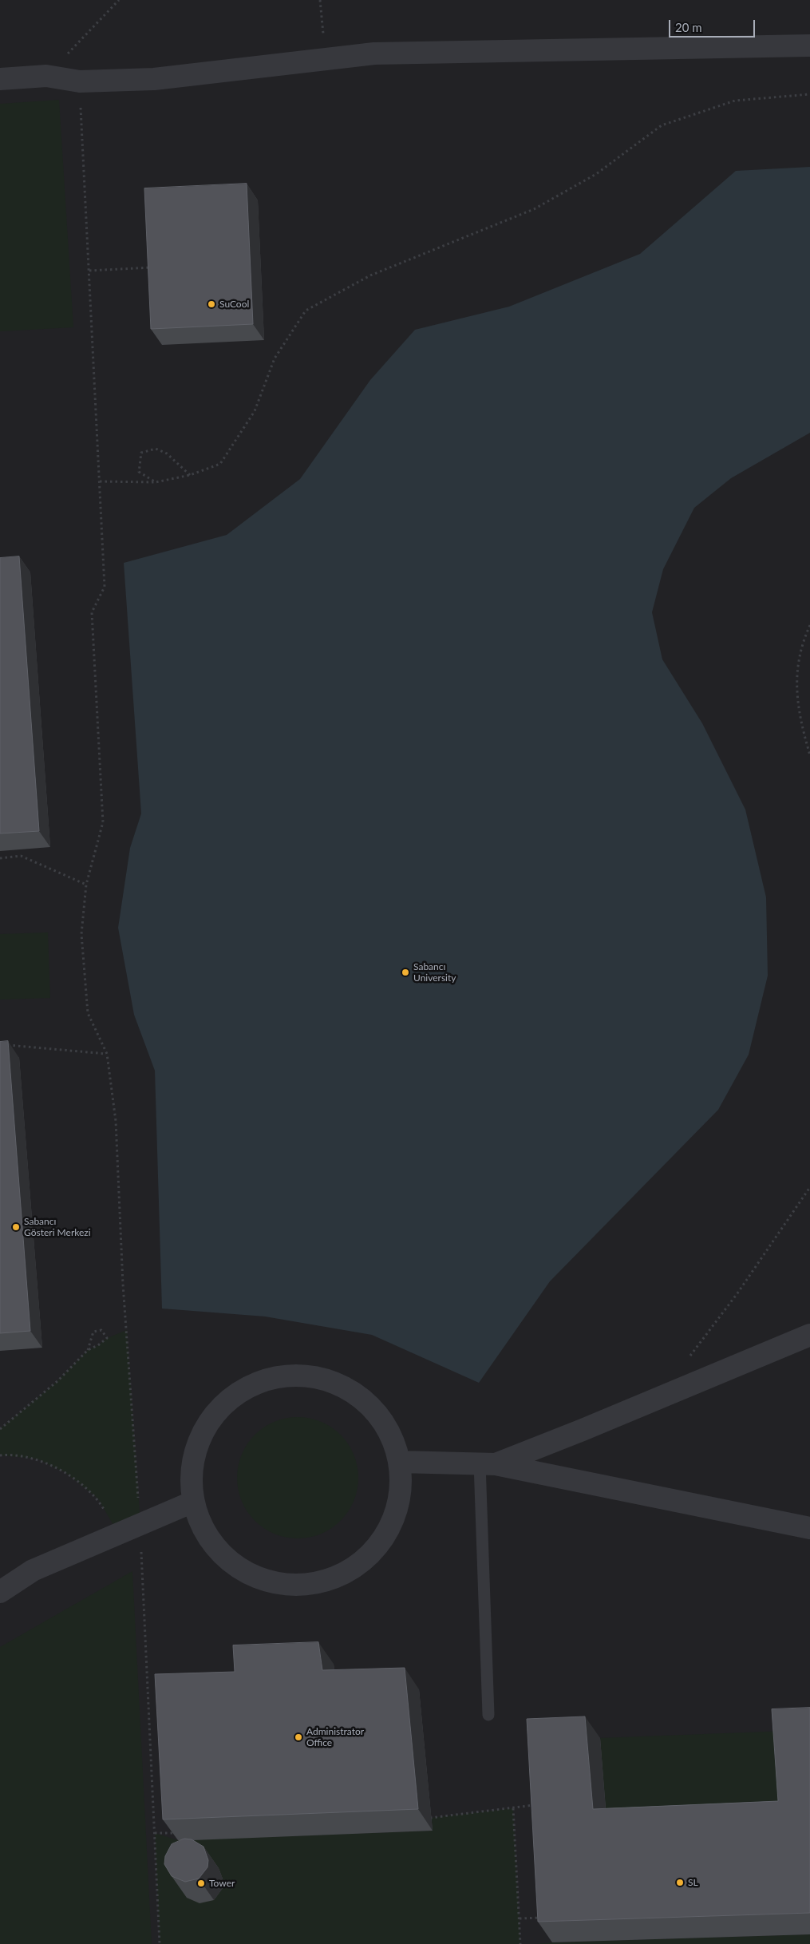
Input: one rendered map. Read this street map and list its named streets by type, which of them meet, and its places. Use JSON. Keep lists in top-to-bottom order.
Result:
{
  "places": [
    "SuCool",
    "Sabancı University",
    "Sabancı Gösteri Merkezi",
    "Administrator Office",
    "SL",
    "Tower"
  ],
  "scale_bar": "20 m"
}
